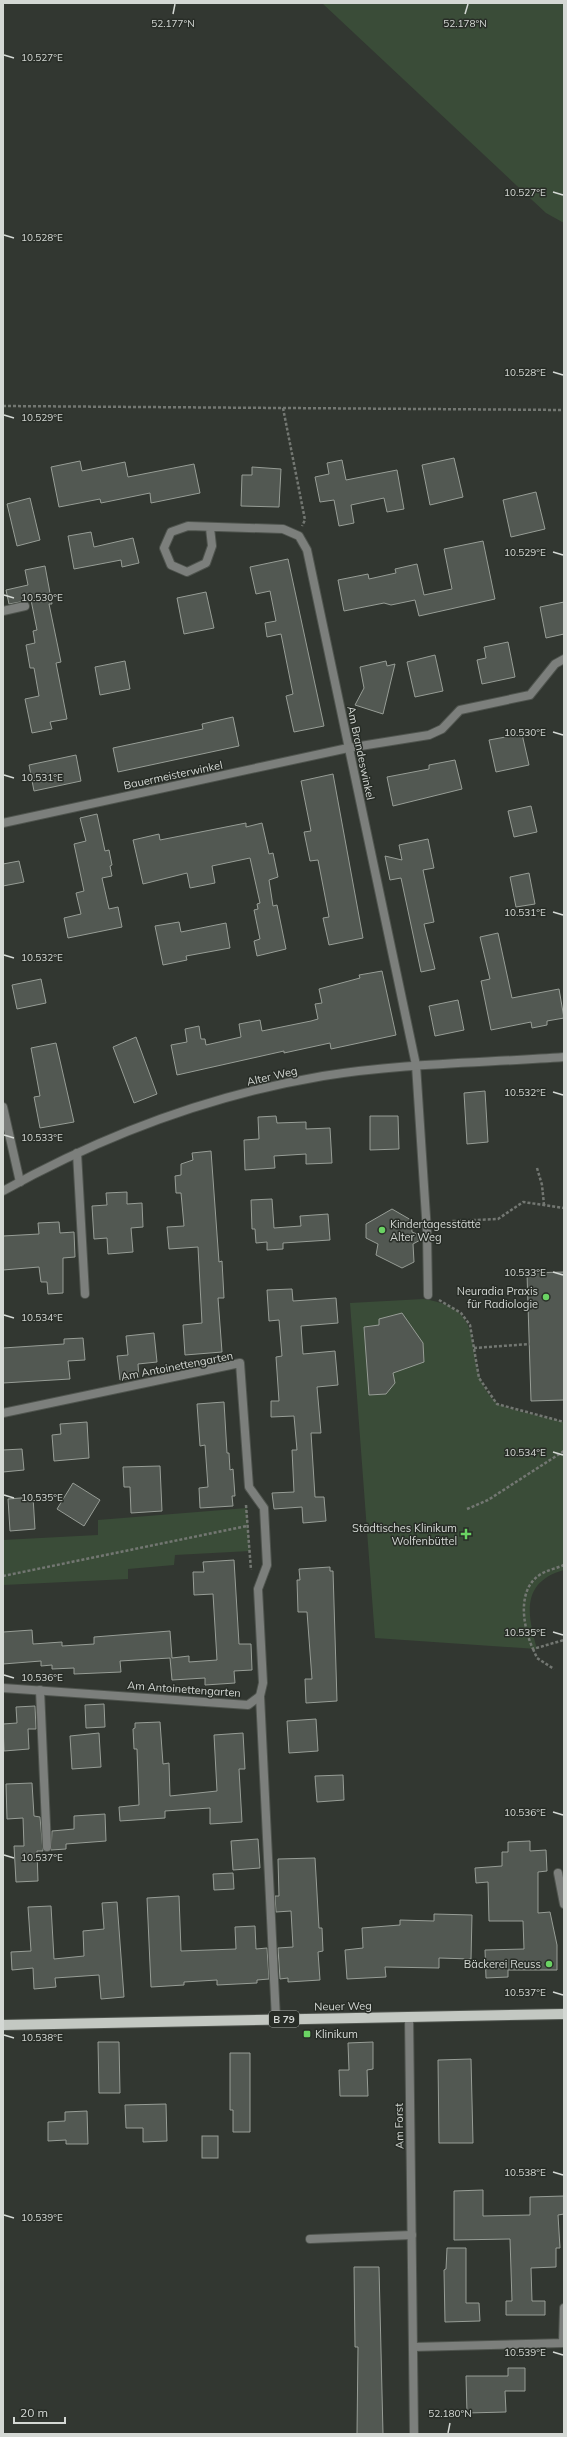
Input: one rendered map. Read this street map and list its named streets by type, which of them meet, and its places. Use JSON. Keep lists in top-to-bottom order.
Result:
{
  "streets": {
    "main road": ["Neuer Weg", "B 79"],
    "street": [
      "Am Brandeswinkel",
      "Bauermeisterwinkel",
      "Alter Weg",
      "Am Antoinettengarten",
      "Am Forst"
    ]
  },
  "crossings": [
    ["Am Brandeswinkel", "Bauermeisterwinkel"],
    ["Am Brandeswinkel", "Alter Weg"],
    ["Neuer Weg", "Am Forst"]
  ],
  "places": {
    "other": ["Kindertagesstätte Alter Weg", "Neuradia Praxis für Radiologie", "Bäckerei Reuss"],
    "health": ["Städtisches Klinikum Wolfenbüttel"],
    "transit": ["Klinikum"]
  },
  "scale_bar": "20 m",
  "coordinates": [
    "52.177°N",
    "52.178°N",
    "10.527°E",
    "10.528°E",
    "10.529°E",
    "10.530°E",
    "10.531°E",
    "10.532°E",
    "10.533°E",
    "10.534°E",
    "10.535°E",
    "10.536°E",
    "10.537°E",
    "10.538°E",
    "10.539°E",
    "52.180°N"
  ]
}
